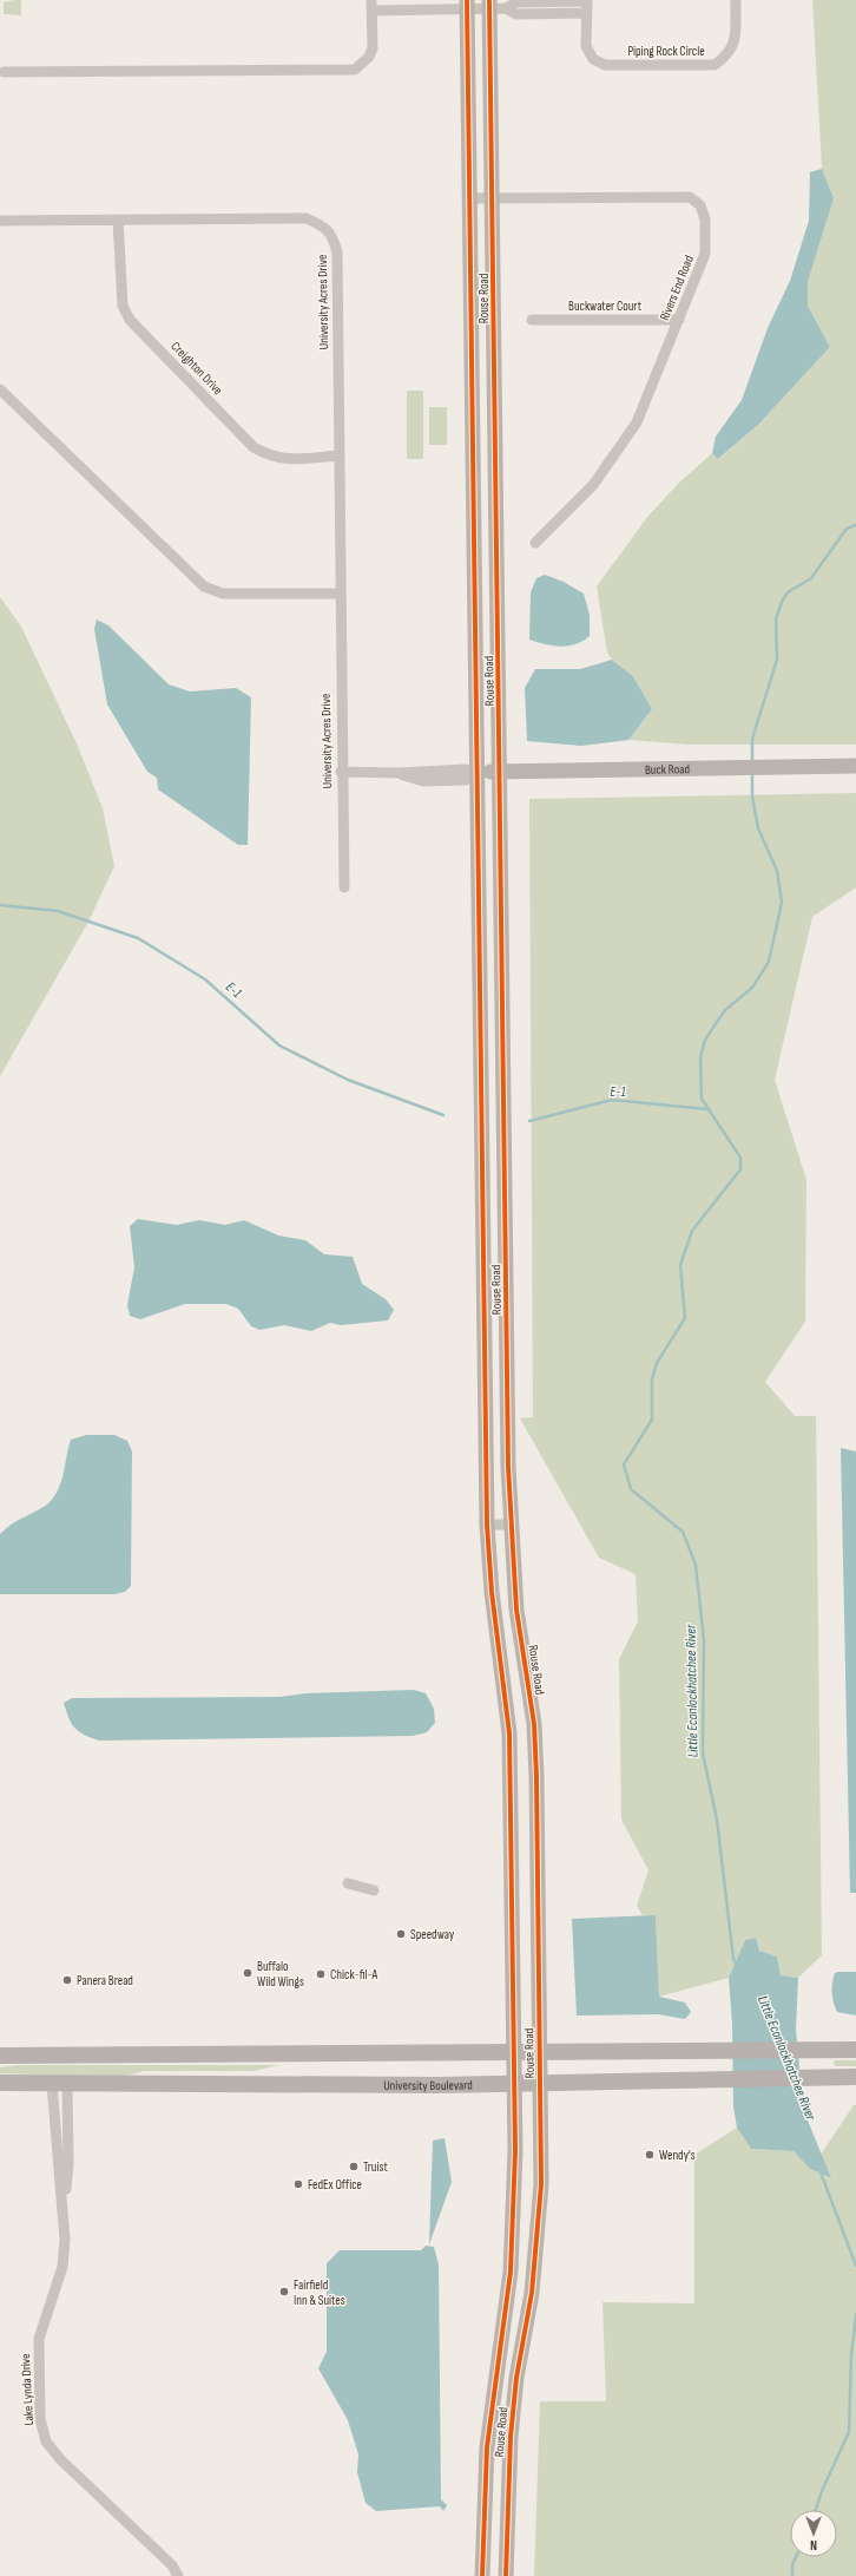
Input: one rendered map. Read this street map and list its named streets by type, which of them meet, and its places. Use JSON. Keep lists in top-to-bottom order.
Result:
{
  "streets": {
    "main road": ["University Boulevard"],
    "street": [
      "Piping Rock Circle",
      "Rivers End Road",
      "Rouse Road",
      "University Acres Drive",
      "Buckwater Court",
      "Creighton Drive",
      "Buck Road",
      "Lake Lynda Drive"
    ]
  },
  "crossings": [
    ["Piping Rock Circle", "Rouse Road"],
    ["Rivers End Road", "Rouse Road"],
    ["Rivers End Road", "Buckwater Court"],
    ["Rouse Road", "Buck Road"],
    ["Rouse Road", "University Boulevard"],
    ["University Acres Drive", "Creighton Drive"],
    ["University Acres Drive", "Buck Road"],
    ["University Boulevard", "Lake Lynda Drive"]
  ],
  "water": ["E-1", "Little Econlockhatchee River"],
  "places": [
    "Speedway",
    "Buffalo Wild Wings",
    "Chick-fil-A",
    "Panera Bread",
    "Wendy's",
    "Truist",
    "FedEx Office",
    "Fairfield Inn & Suites"
  ],
  "north": "bottom"
}
